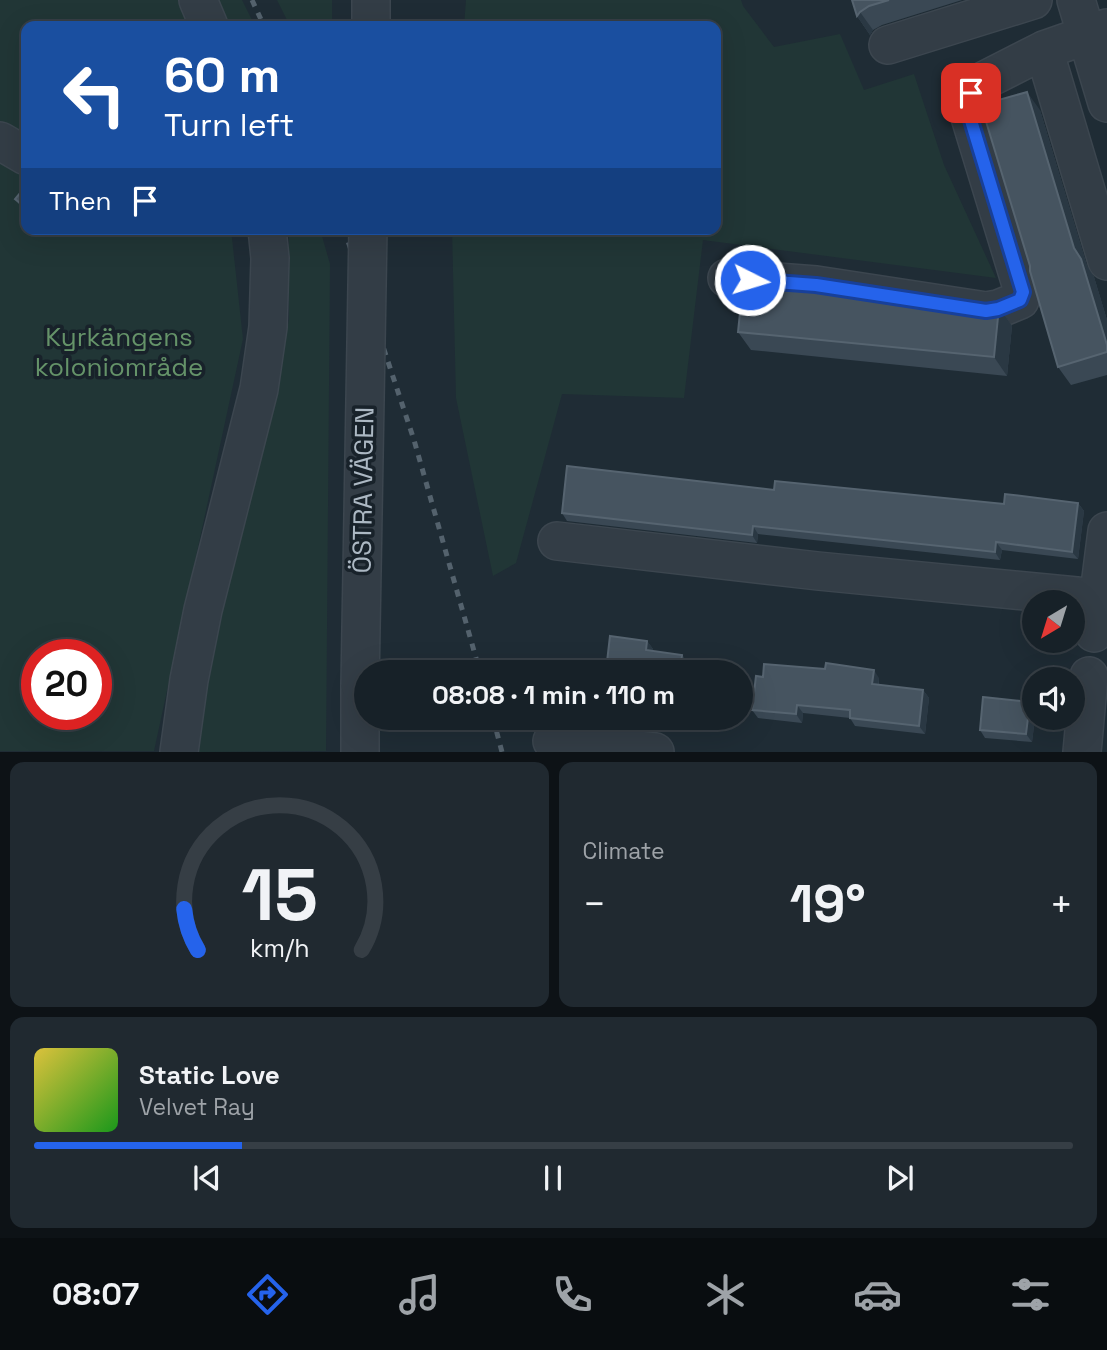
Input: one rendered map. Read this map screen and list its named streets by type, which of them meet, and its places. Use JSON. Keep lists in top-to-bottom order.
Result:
{
  "streets": {
    "street": ["ÖSTRA VÄGEN"]
  },
  "parks": ["Kyrkängens koloniområde"],
  "north": "bottom left",
  "page": {
    "turn": ["60 m", "Turn left"],
    "then": "Then",
    "limit": "20",
    "trip": "08:08 · 1 min · 110 m",
    "tile": "Climate",
    "heat": ["−", "19°", "+"],
    "song": ["Static Love", "Velvet Ray"],
    "tabs": "08:07",
    "gauge": ["15", "km/h"]
  }
}
